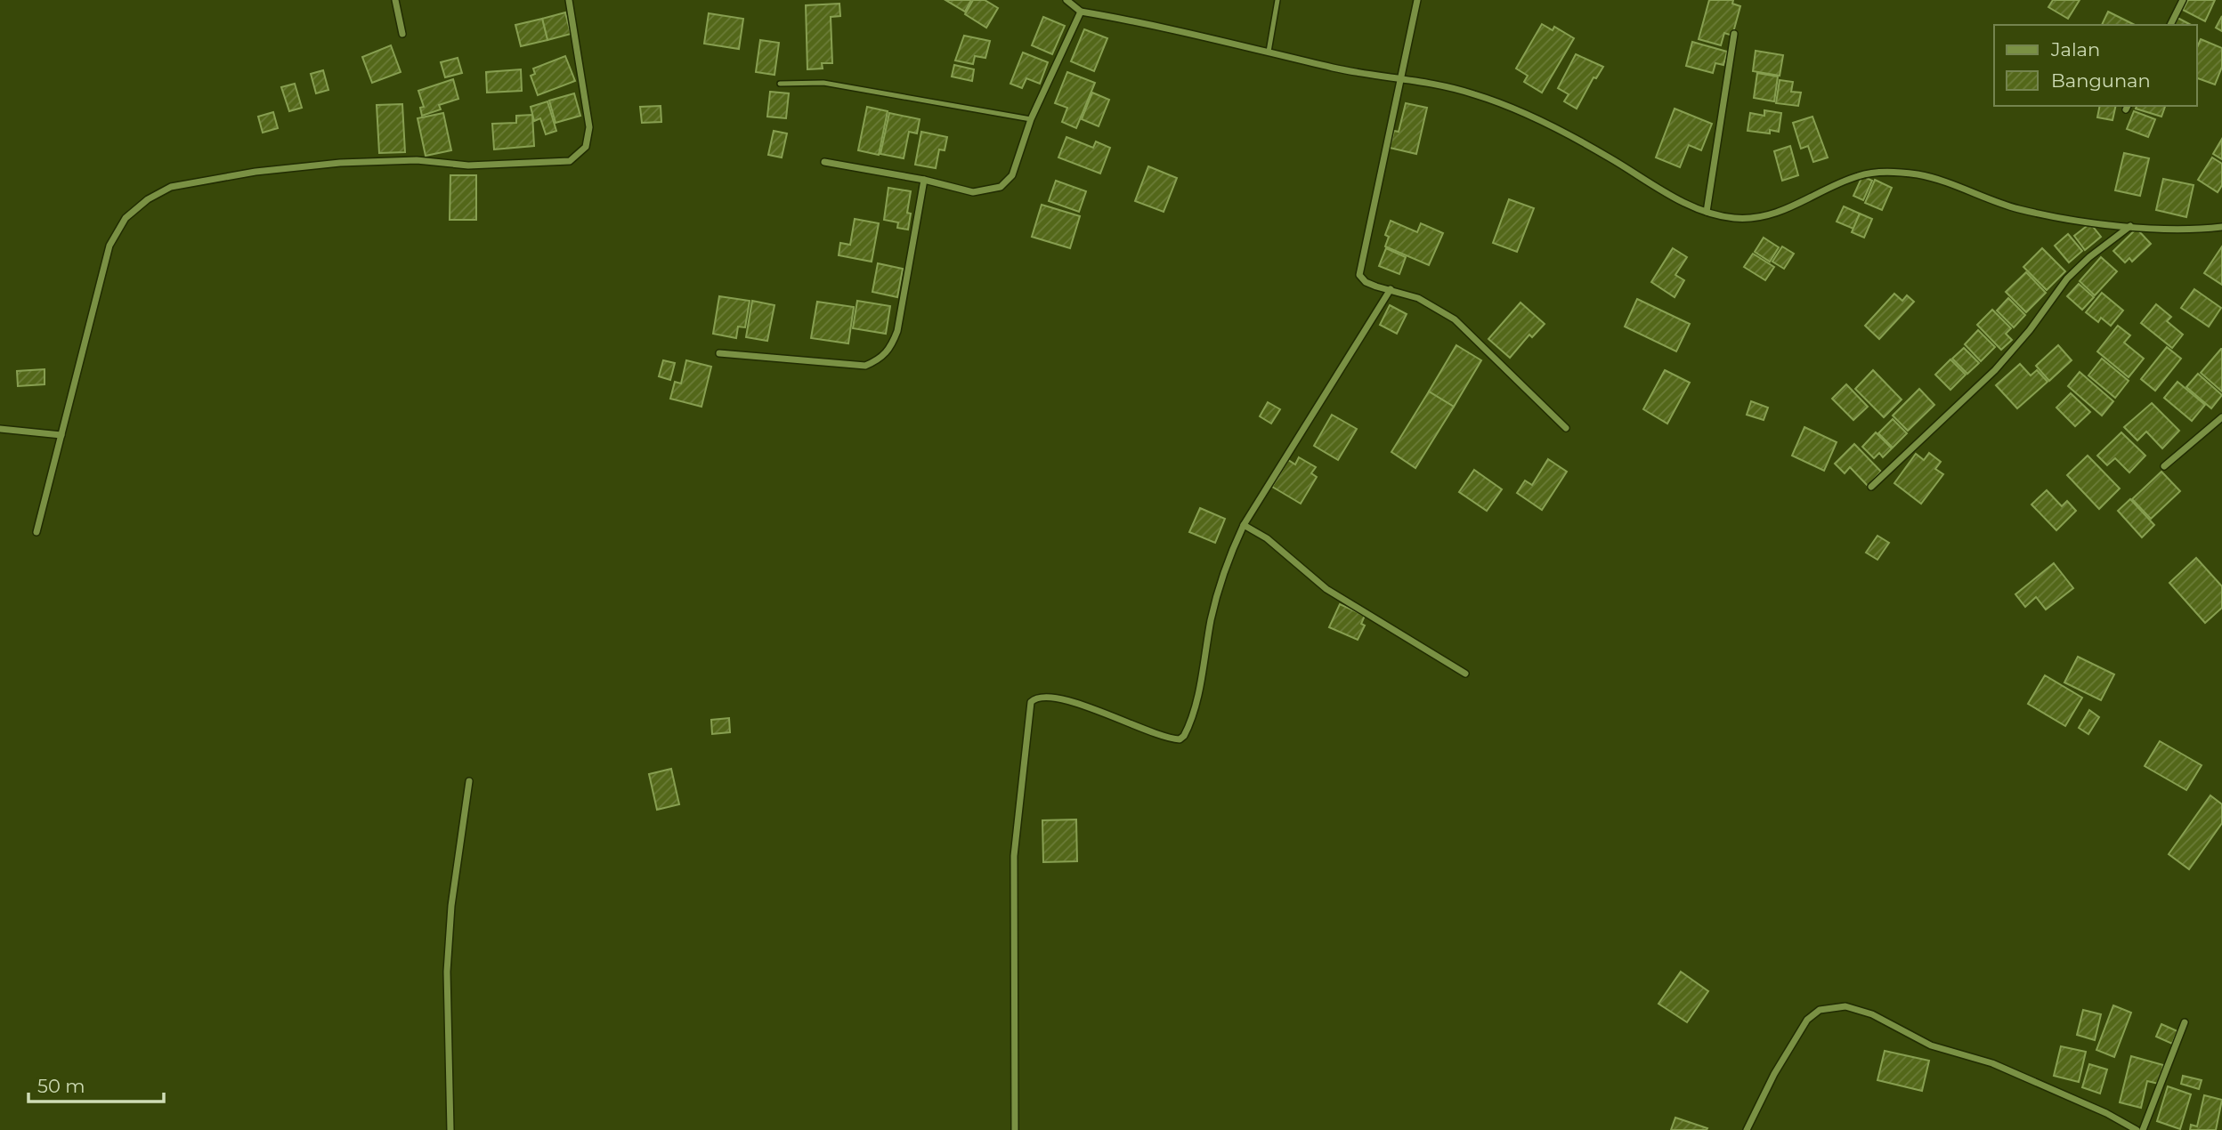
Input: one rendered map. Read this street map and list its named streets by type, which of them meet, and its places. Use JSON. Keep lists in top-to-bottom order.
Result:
{
  "legend": ["Jalan", "Bangunan"],
  "scale_bar": "50 m"
}
